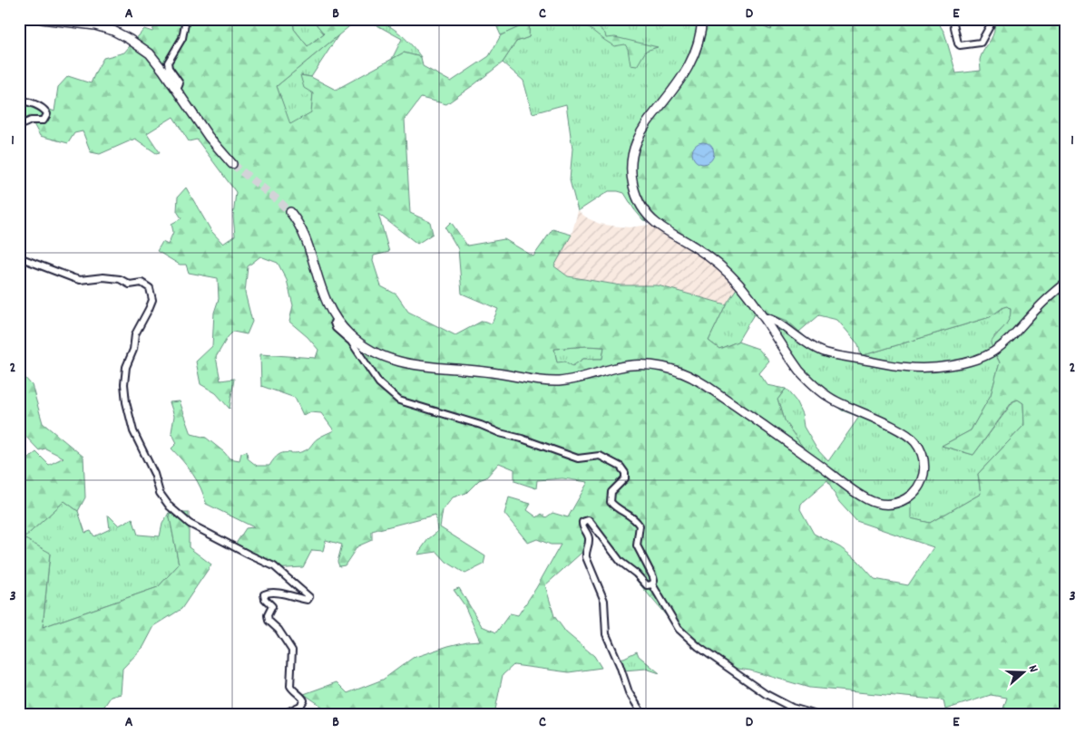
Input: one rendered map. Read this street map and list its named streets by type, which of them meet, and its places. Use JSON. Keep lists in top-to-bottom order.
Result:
{
  "north": "right",
  "grid": {
    "columns": [
      "A",
      "B",
      "C",
      "D",
      "E"
    ],
    "rows": ["1", "2", "3"]
  }
}
